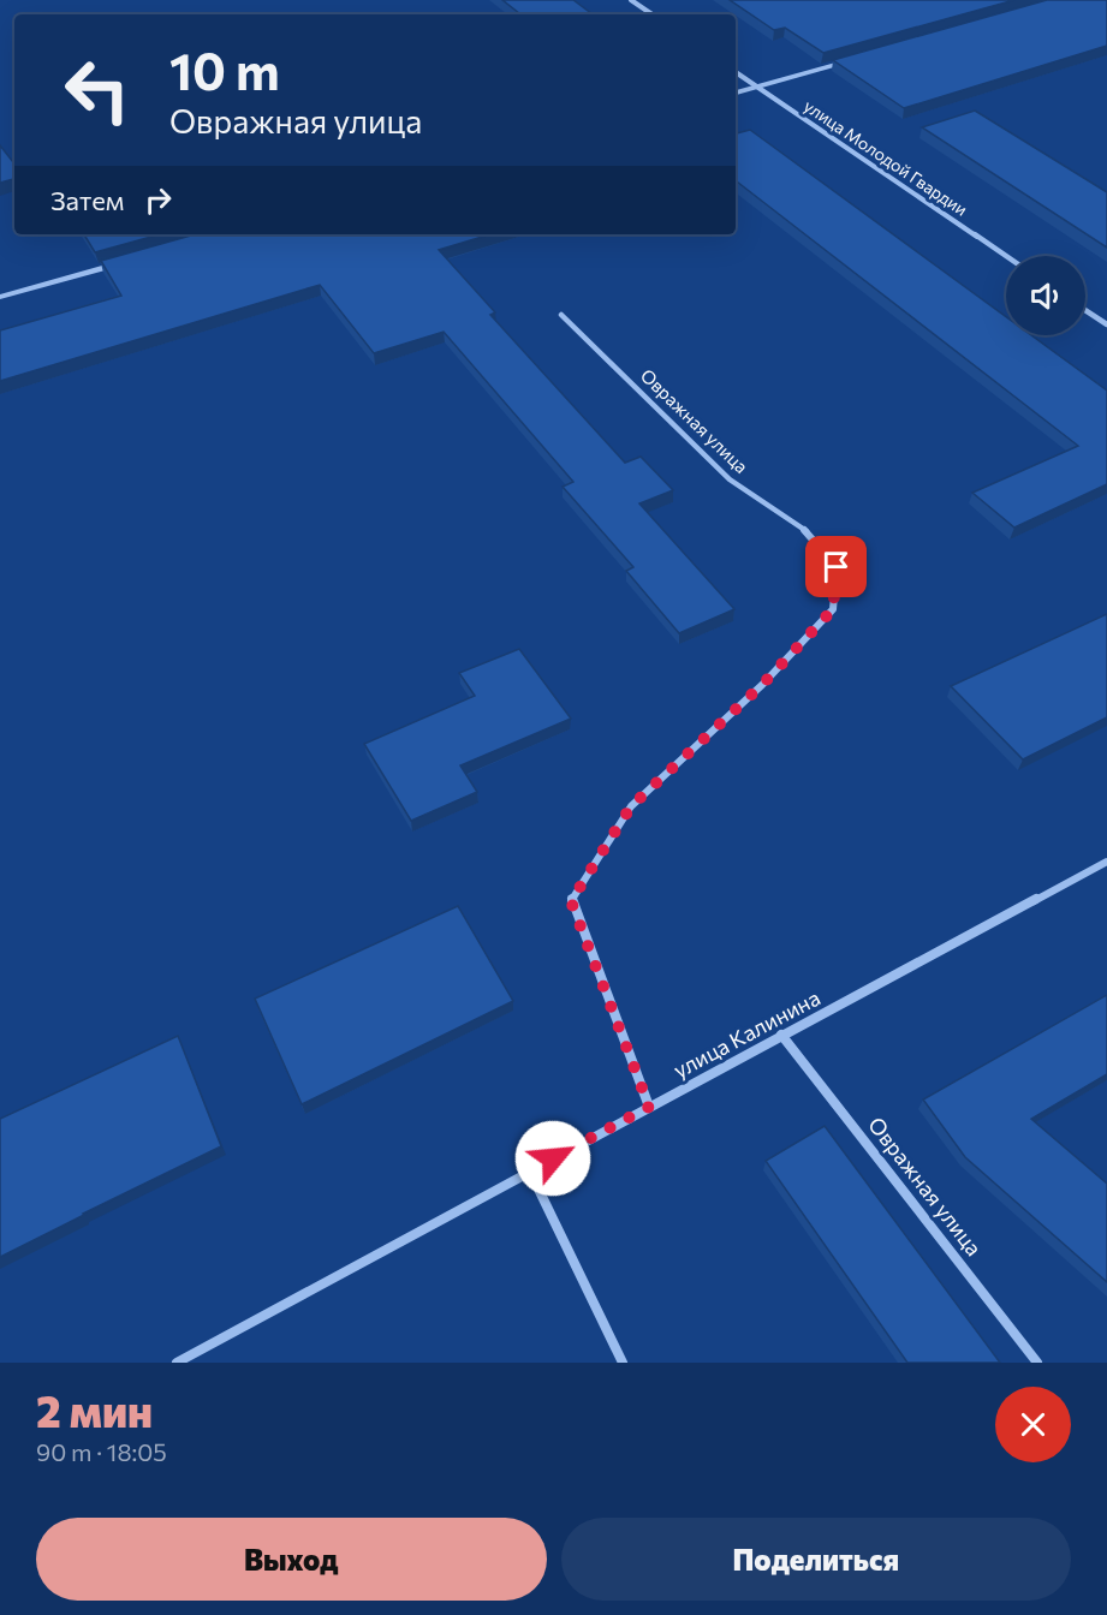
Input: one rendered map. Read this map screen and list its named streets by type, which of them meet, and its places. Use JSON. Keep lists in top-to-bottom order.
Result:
{
  "streets": {
    "street": ["улица Молодой Гвардии", "Овражная улица", "улица Калинина"]
  },
  "crossings": [
    ["Овражная улица", "улица Калинина"]
  ],
  "page": {
    "turn": ["10 m", "Овражная улица"],
    "then": "Затем",
    "heading": ["2 мин", "90 m · 18:05"],
    "buttons": ["Выход", "Поделиться"]
  }
}
